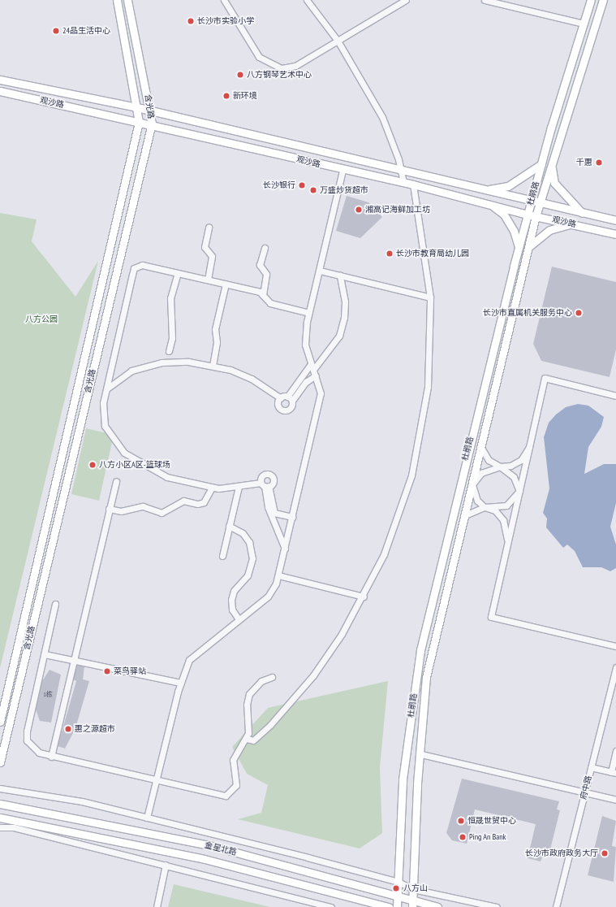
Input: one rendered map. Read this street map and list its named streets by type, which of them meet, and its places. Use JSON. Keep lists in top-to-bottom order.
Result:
{
  "streets": {
    "main road": [
      "观沙路",
      "含光路",
      "杜鹃路",
      "金星北路"
    ],
    "street": ["府中路"]
  },
  "crossings": [
    ["观沙路", "含光路"],
    ["观沙路", "杜鹃路"],
    ["杜鹃路", "金星北路"]
  ],
  "parks": ["八方公园"],
  "places": [
    "长沙市实验小学",
    "24品生活中心",
    "八方钢琴艺术中心",
    "新环境",
    "千惠",
    "长沙银行",
    "万盛炒货超市",
    "湘高记海鲜加工坊",
    "长沙市教育局幼儿园",
    "长沙市直属机关服务中心",
    "八方小区A区-篮球场",
    "菜鸟驿站",
    "惠之源超市",
    "恒晟世贸中心",
    "Ping An Bank",
    "长沙市政府政务大厅",
    "八方山"
  ],
  "house_numbers": ["1栋"]
}
